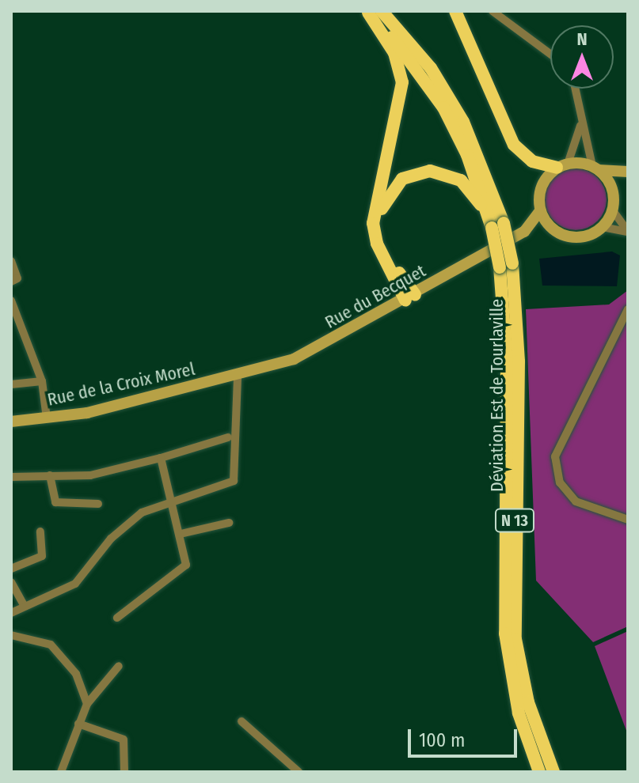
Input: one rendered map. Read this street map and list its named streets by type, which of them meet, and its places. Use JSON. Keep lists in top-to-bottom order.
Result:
{
  "streets": {
    "highway": ["Déviation Est de Tourlaville", "N 13"],
    "main road": ["Rue du Becquet", "Rue de la Croix Morel"]
  },
  "crossings": [
    ["Rue du Becquet", "Rue de la Croix Morel"]
  ],
  "scale_bar": "100 m",
  "north": "top"
}
